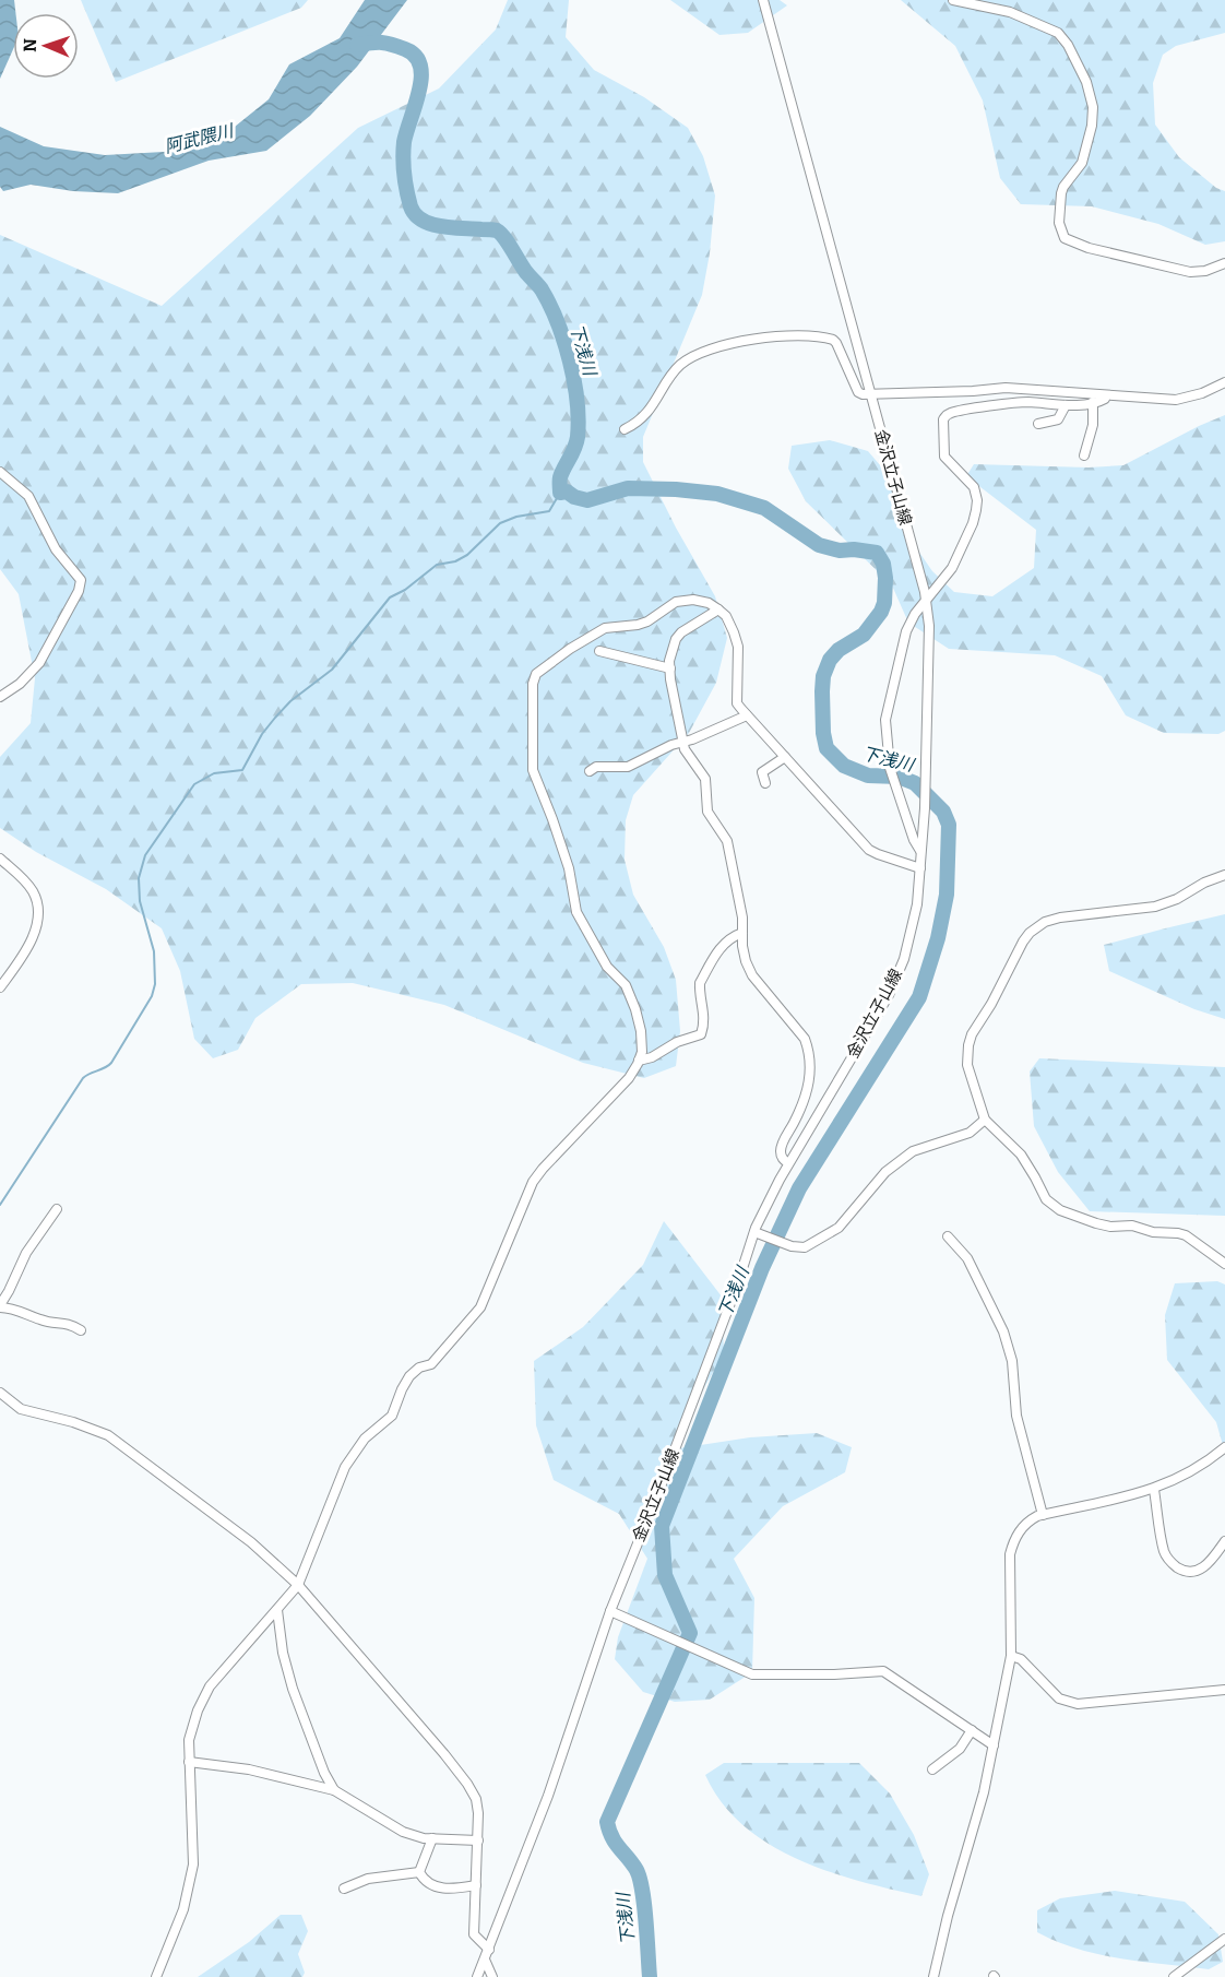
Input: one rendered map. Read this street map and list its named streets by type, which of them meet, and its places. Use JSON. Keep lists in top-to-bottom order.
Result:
{
  "streets": {
    "street": ["金沢立子山線"]
  },
  "water": ["阿武隈川", "下浅川"],
  "north": "left"
}
